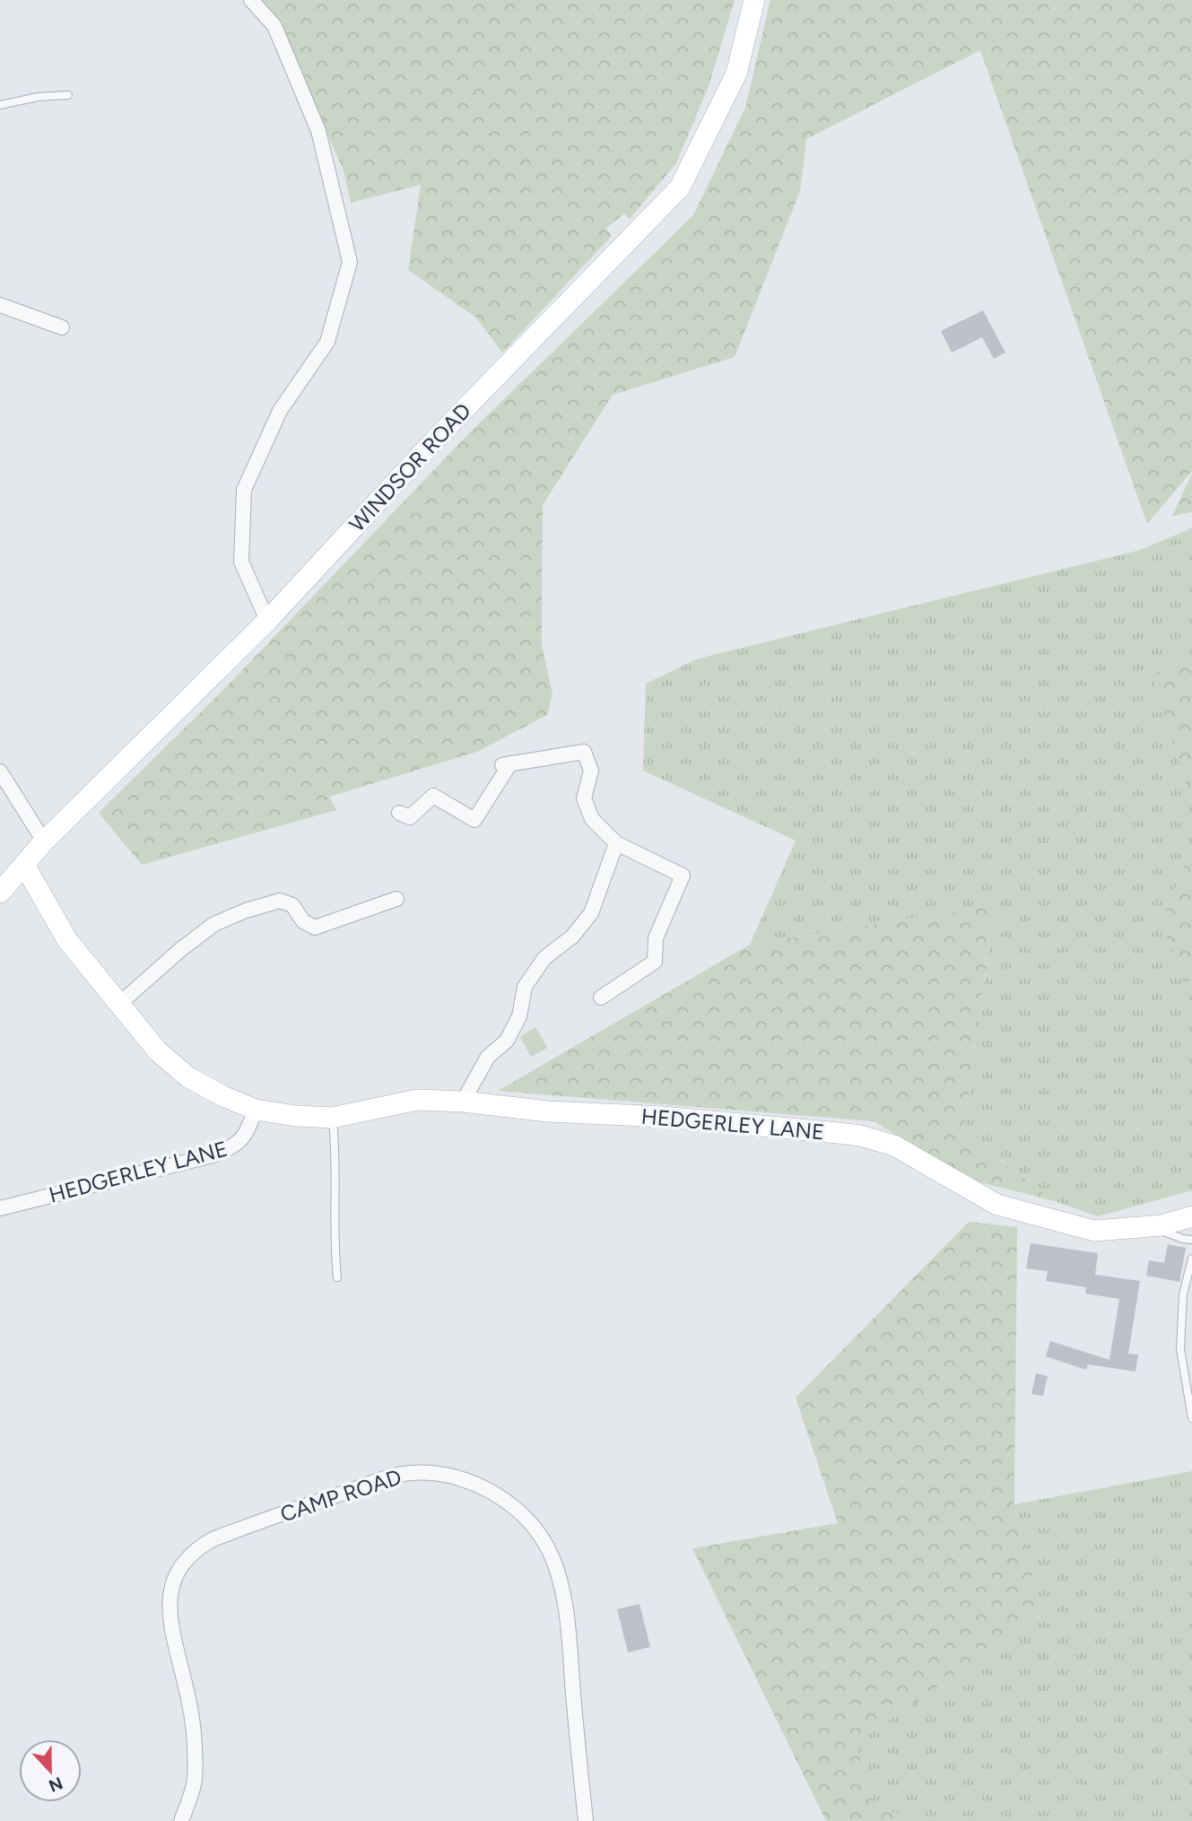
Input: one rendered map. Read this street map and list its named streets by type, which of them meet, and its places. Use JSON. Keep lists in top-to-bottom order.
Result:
{
  "streets": {
    "street": ["WINDSOR ROAD", "HEDGERLEY LANE", "CAMP ROAD"]
  },
  "crossings": [
    ["WINDSOR ROAD", "HEDGERLEY LANE"]
  ],
  "north": "bottom"
}
